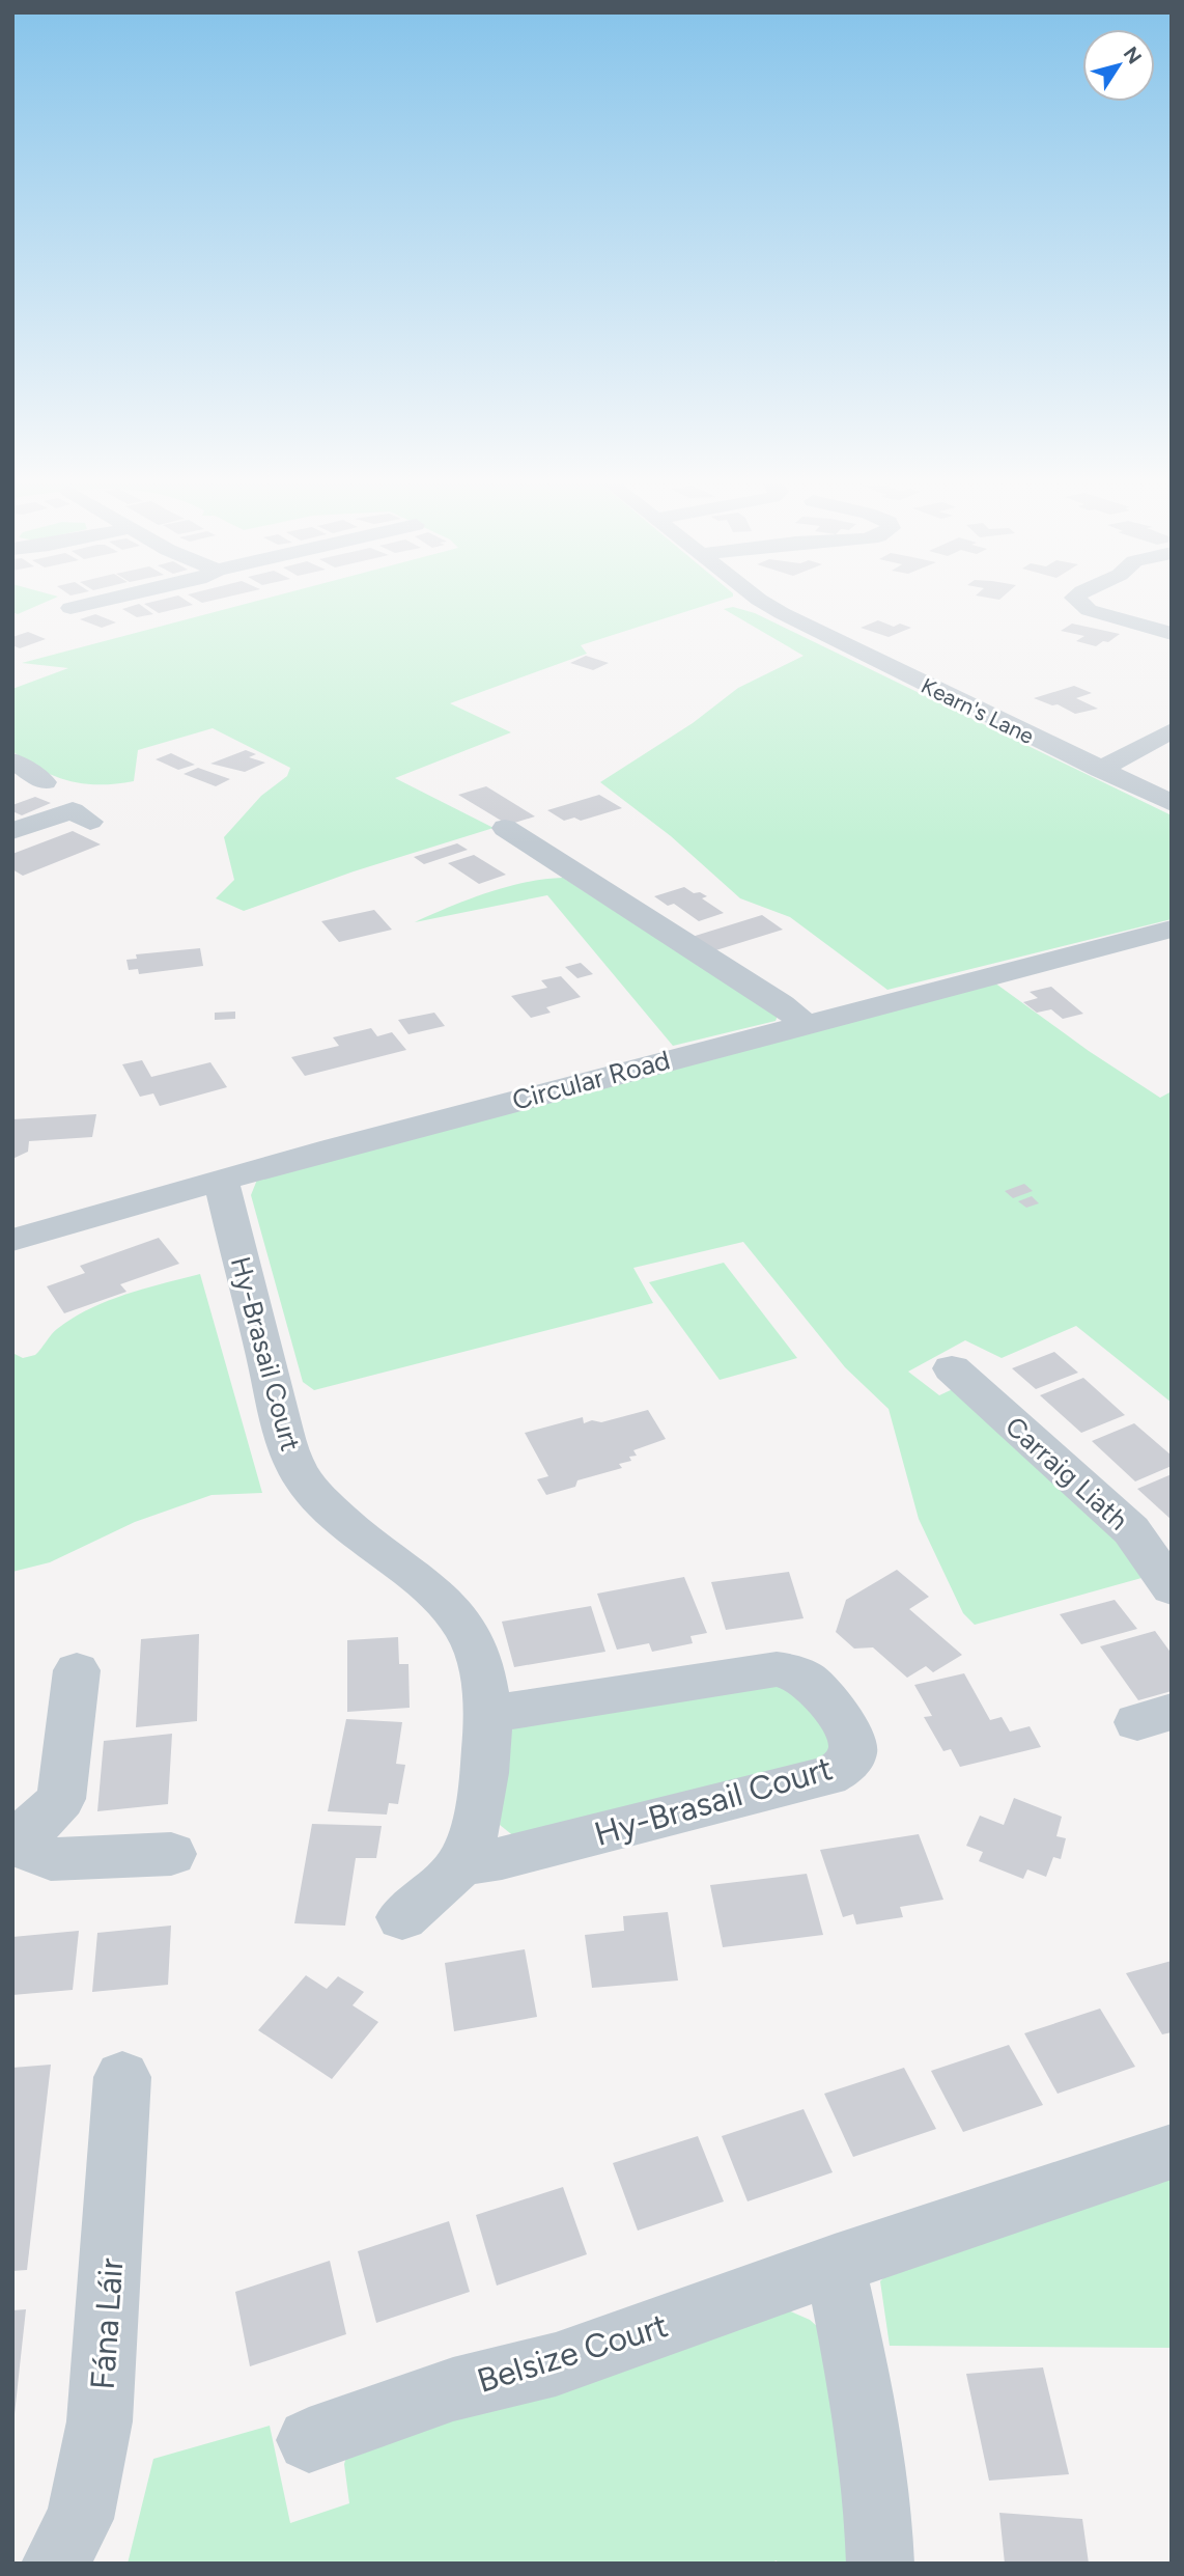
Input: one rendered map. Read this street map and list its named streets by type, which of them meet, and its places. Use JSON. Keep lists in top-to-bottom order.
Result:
{
  "streets": {
    "street": [
      "Kearn's Lane",
      "Circular Road",
      "Hy-Brasail Court",
      "Carraig Liath",
      "Fána Láir",
      "Belsize Court"
    ]
  },
  "crossings": [
    ["Circular Road", "Hy-Brasail Court"]
  ],
  "north": "top right"
}
